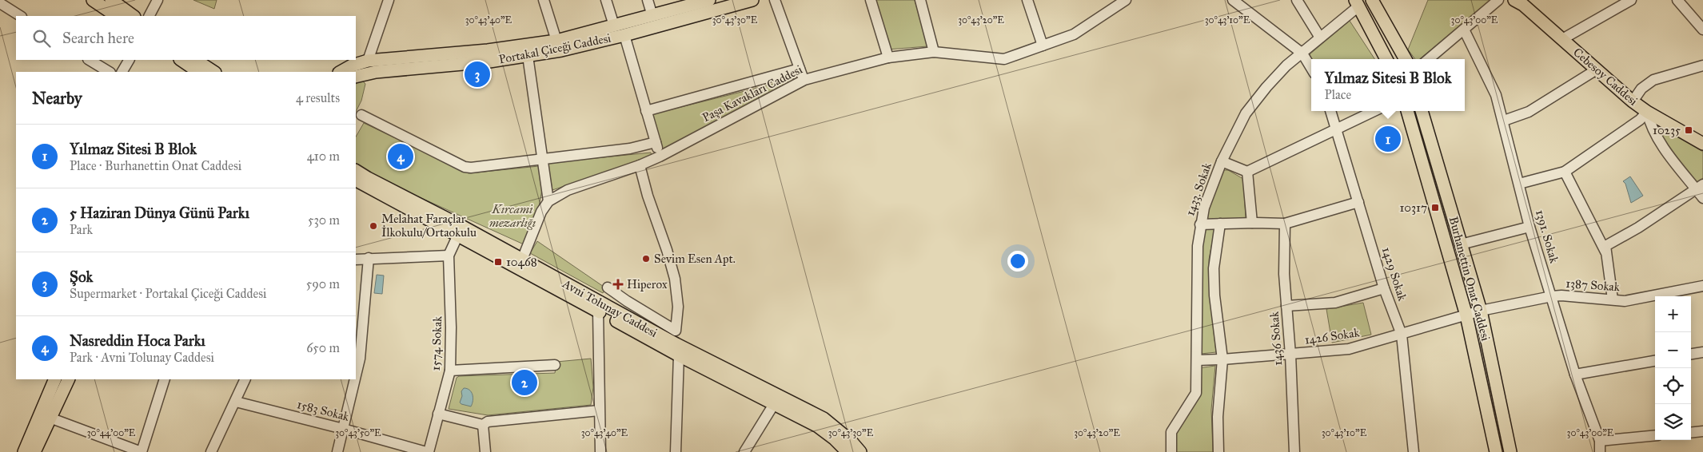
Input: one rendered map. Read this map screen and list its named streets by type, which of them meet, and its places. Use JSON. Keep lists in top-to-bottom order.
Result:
{
  "streets": {
    "main road": [
      "Portakal Çiceği Caddesi",
      "Cebesoy Caddesi",
      "Burhanettin Onat Caddesi",
      "Avni Tolunay Caddesi"
    ],
    "street": [
      "Paşa Kavakları Caddesi",
      "1433. Sokak",
      "1391. Sokak",
      "1429 Sokak",
      "1387 Sokak",
      "1426 Sokak",
      "1436 Sokak",
      "1574 Sokak",
      "1583 Sokak"
    ]
  },
  "crossings": [
    ["Paşa Kavakları Caddesi", "Avni Tolunay Caddesi"],
    ["1433. Sokak", "1426 Sokak"],
    ["1391. Sokak", "1387 Sokak"],
    ["1429 Sokak", "1426 Sokak"],
    ["Burhanettin Onat Caddesi", "1387 Sokak"],
    ["Burhanettin Onat Caddesi", "1426 Sokak"],
    ["1387 Sokak", "1426 Sokak"],
    ["Avni Tolunay Caddesi", "1574 Sokak"],
    ["1426 Sokak", "1436 Sokak"],
    ["1574 Sokak", "1583 Sokak"]
  ],
  "parks": ["Kırcami mezarlığı"],
  "places": {
    "transit": ["10235", "10317", "10468"],
    "other": ["Melahat Faraçlar İlkokulu/Ortaokulu", "Sevim Esen Apt."],
    "health": ["Hiperox"]
  },
  "page": {
    "search": "Search here",
    "popup": ["Yılmaz Sitesi B Blok", "Place"],
    "pins": [
      "3",
      "1",
      "4",
      "2"
    ],
    "heading": ["Nearby", "4 results"],
    "list": [
      {
        "mark": "1",
        "name": "Yılmaz Sitesi B Blok",
        "note": "Place · Burhanettin Onat Caddesi",
        "value": "410 m"
      },
      {
        "mark": "2",
        "name": "5 Haziran Dünya Günü Parkı",
        "note": "Park",
        "value": "530 m"
      },
      {
        "mark": "3",
        "name": "Şok",
        "note": "Supermarket · Portakal Çiceği Caddesi",
        "value": "590 m"
      },
      {
        "mark": "4",
        "name": "Nasreddin Hoca Parkı",
        "note": "Park · Avni Tolunay Caddesi",
        "value": "650 m"
      }
    ],
    "map_buttons": ["+", "−"]
  },
  "coordinates": [
    "30°43'40\"E",
    "30°43'30\"E",
    "30°43'20\"E",
    "30°43'10\"E",
    "30°43'00\"E",
    "30°44'00\"E",
    "30°43'50\"E"
  ]
}
